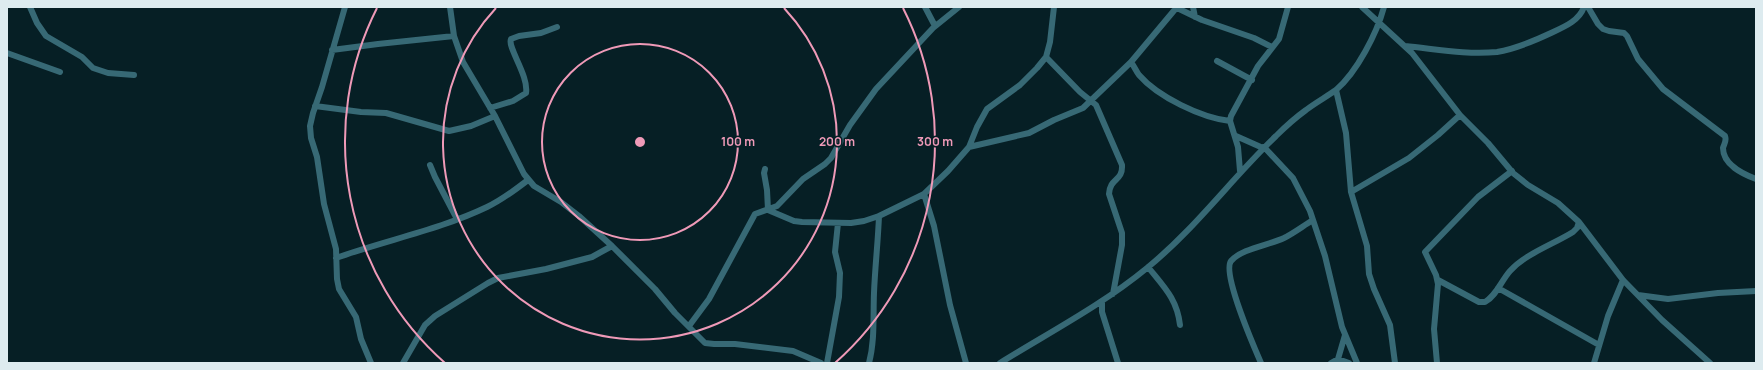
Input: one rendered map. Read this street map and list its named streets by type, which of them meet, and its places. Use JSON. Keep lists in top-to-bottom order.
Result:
{
  "rings": ["100 m", "200 m", "300 m"]
}
